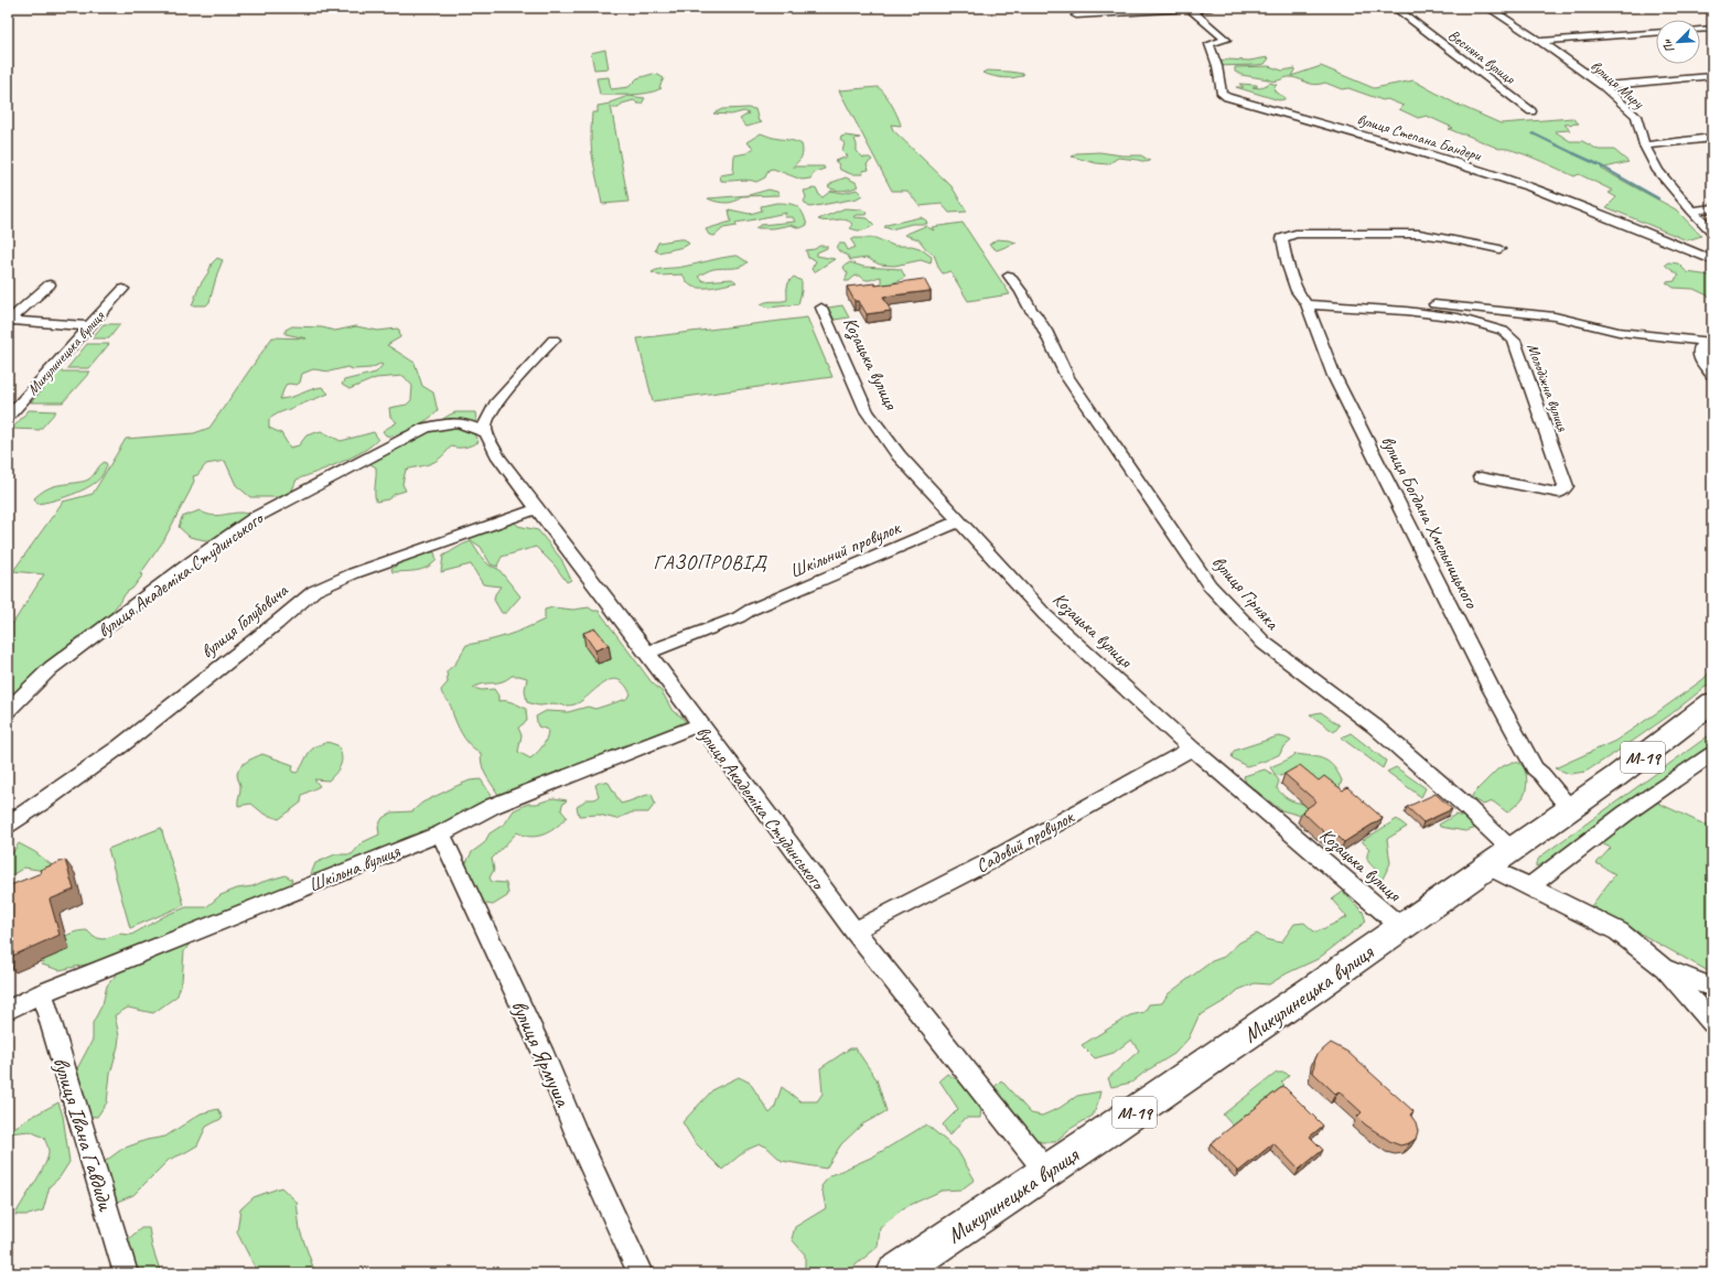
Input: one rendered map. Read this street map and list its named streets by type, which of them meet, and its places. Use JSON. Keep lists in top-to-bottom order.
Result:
{
  "streets": {
    "highway": ["Микулинецька вулиця", "М-19"],
    "street": [
      "Весняна вулиця",
      "вулиця Миру",
      "вулиця Степана Бандери",
      "Козацька вулиця",
      "Молодіжна вулиця",
      "вулиця Богдана Хмельницького",
      "Шкільний провулок",
      "вулиця Академіка Студинського",
      "вулиця Гірняка",
      "вулиця Голубовича",
      "Садовий провулок",
      "Шкільна вулиця",
      "вулиця Ярмуша",
      "вулиця Івана Гавдиди"
    ]
  },
  "crossings": [
    ["Микулинецька вулиця", "Козацька вулиця"],
    ["Микулинецька вулиця", "вулиця Богдана Хмельницького"],
    ["Микулинецька вулиця", "вулиця Академіка Студинського"],
    ["Микулинецька вулиця", "вулиця Гірняка"],
    ["Козацька вулиця", "Шкільний провулок"],
    ["Козацька вулиця", "Садовий провулок"],
    ["Молодіжна вулиця", "вулиця Богдана Хмельницького"],
    ["Шкільний провулок", "вулиця Академіка Студинського"],
    ["вулиця Академіка Студинського", "вулиця Голубовича"],
    ["вулиця Академіка Студинського", "Садовий провулок"],
    ["вулиця Академіка Студинського", "Шкільна вулиця"],
    ["Шкільна вулиця", "вулиця Ярмуша"],
    ["Шкільна вулиця", "вулиця Івана Гавдиди"]
  ],
  "districts": ["ГАЗОПРОВІД"],
  "north": "bottom left"
}
